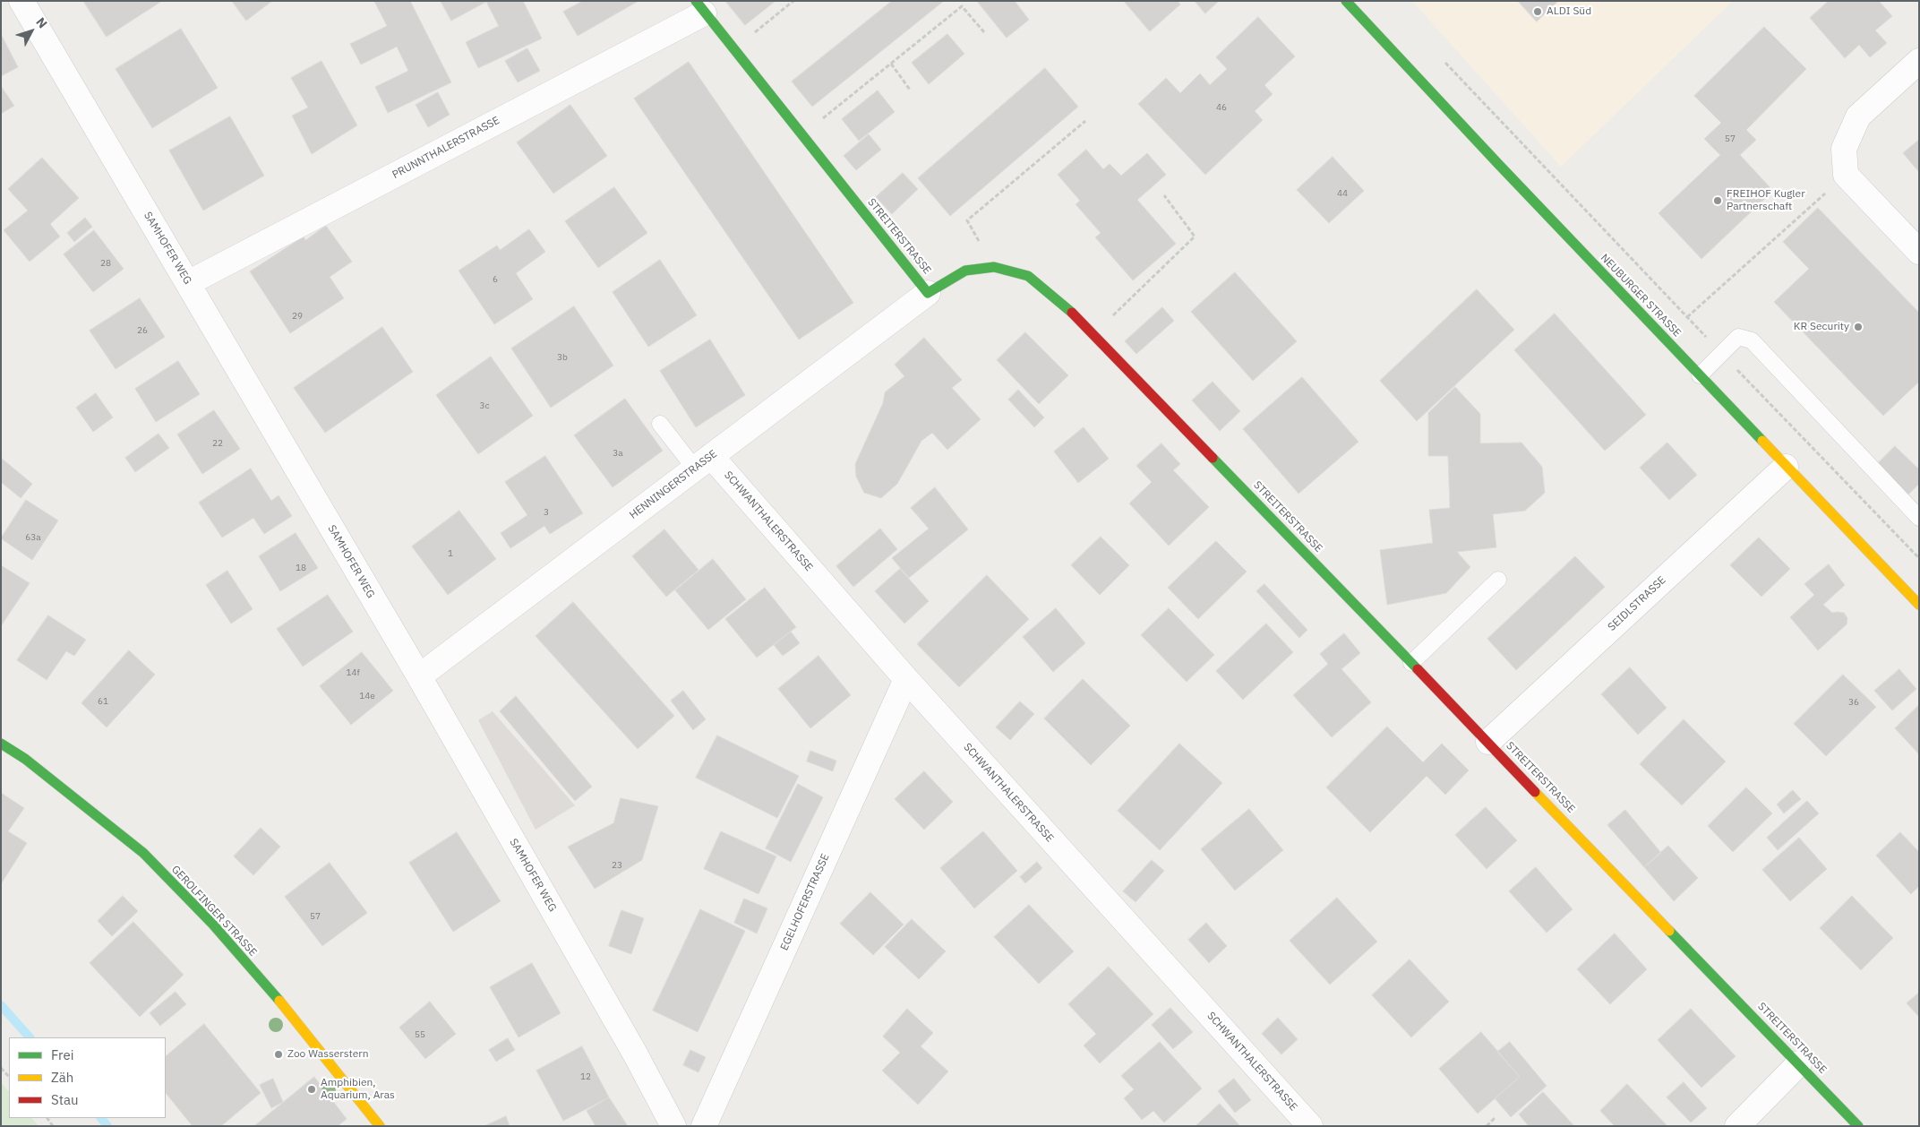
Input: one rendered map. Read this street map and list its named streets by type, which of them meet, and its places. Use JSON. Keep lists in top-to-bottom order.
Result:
{
  "streets": {
    "street": [
      "PRUNNTHALERSTRASSE",
      "STREITERSTRASSE",
      "SAMHOFER WEG",
      "NEUBURGER STRASSE",
      "HENNINGERSTRASSE",
      "SCHWANTHALERSTRASSE",
      "SEIDLSTRASSE",
      "EGELHOFERSTRASSE",
      "GEROLFINGER STRASSE"
    ]
  },
  "crossings": [
    ["PRUNNTHALERSTRASSE", "STREITERSTRASSE"],
    ["PRUNNTHALERSTRASSE", "SAMHOFER WEG"],
    ["STREITERSTRASSE", "HENNINGERSTRASSE"],
    ["STREITERSTRASSE", "SEIDLSTRASSE"],
    ["SAMHOFER WEG", "HENNINGERSTRASSE"],
    ["NEUBURGER STRASSE", "SEIDLSTRASSE"],
    ["HENNINGERSTRASSE", "SCHWANTHALERSTRASSE"],
    ["SCHWANTHALERSTRASSE", "EGELHOFERSTRASSE"]
  ],
  "places": [
    "ALDI Süd",
    "FREIHOF Kugler Partnerschaft",
    "KR Security",
    "Zoo Wasserstern",
    "Amphibien, Aquarium, Aras"
  ],
  "house_numbers": [
    "46",
    "57",
    "44",
    "28",
    "6",
    "29",
    "26",
    "3b",
    "3c",
    "22",
    "3a",
    "3",
    "63a",
    "1",
    "18",
    "14f",
    "14e",
    "61",
    "36",
    "23",
    "57",
    "55",
    "12"
  ],
  "legend": ["Frei", "Zäh", "Stau"],
  "north": "top right"
}
